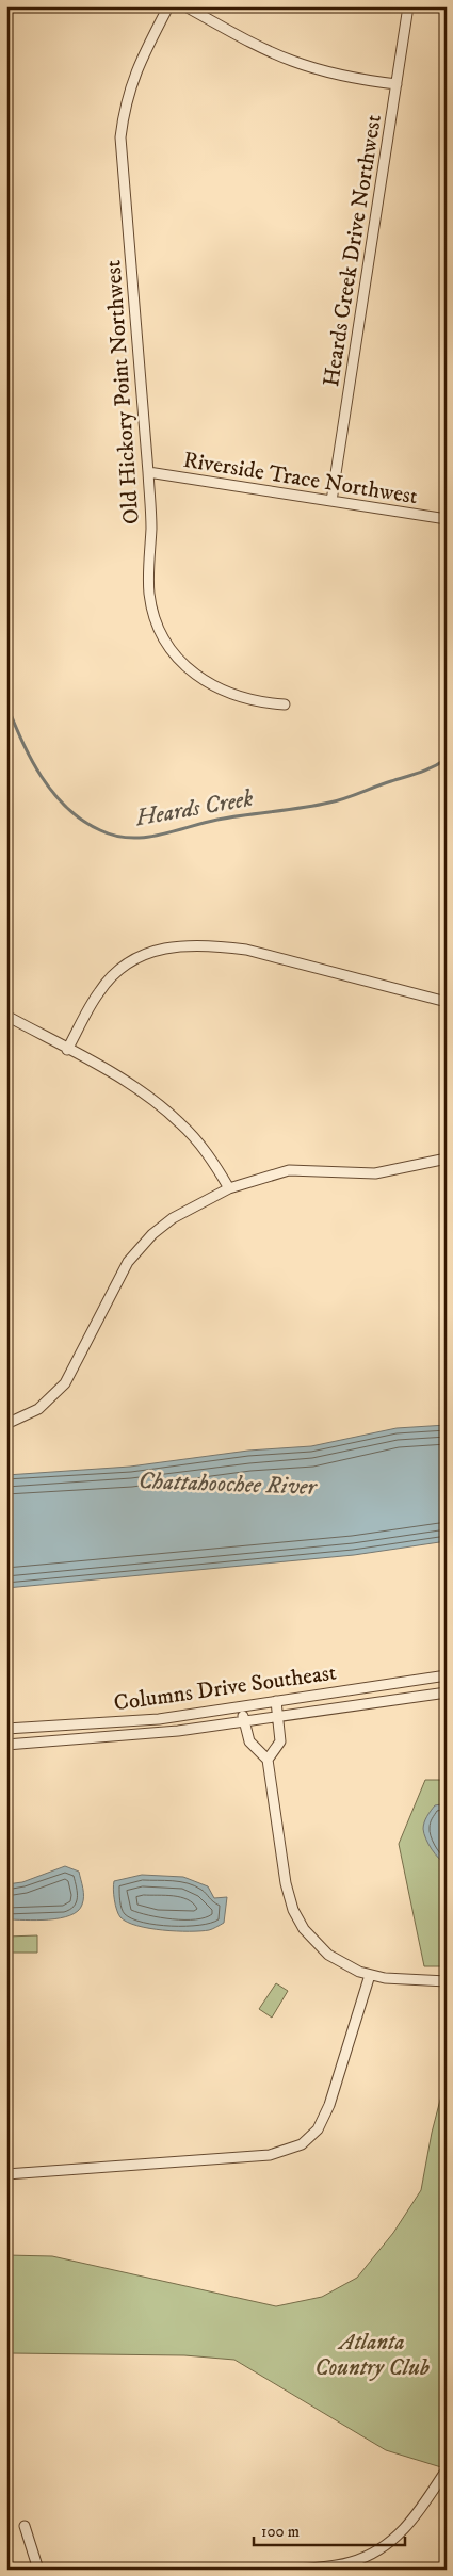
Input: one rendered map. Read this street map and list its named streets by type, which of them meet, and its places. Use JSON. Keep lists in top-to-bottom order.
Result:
{
  "streets": {
    "street": [
      "Heards Creek Drive Northwest",
      "Old Hickory Point Northwest",
      "Riverside Trace Northwest",
      "Columns Drive Southeast"
    ]
  },
  "crossings": [
    ["Heards Creek Drive Northwest", "Riverside Trace Northwest"],
    ["Old Hickory Point Northwest", "Riverside Trace Northwest"]
  ],
  "water": ["Heards Creek", "Chattahoochee River"],
  "parks": ["Atlanta Country Club"],
  "scale_bar": "100 m"
}
